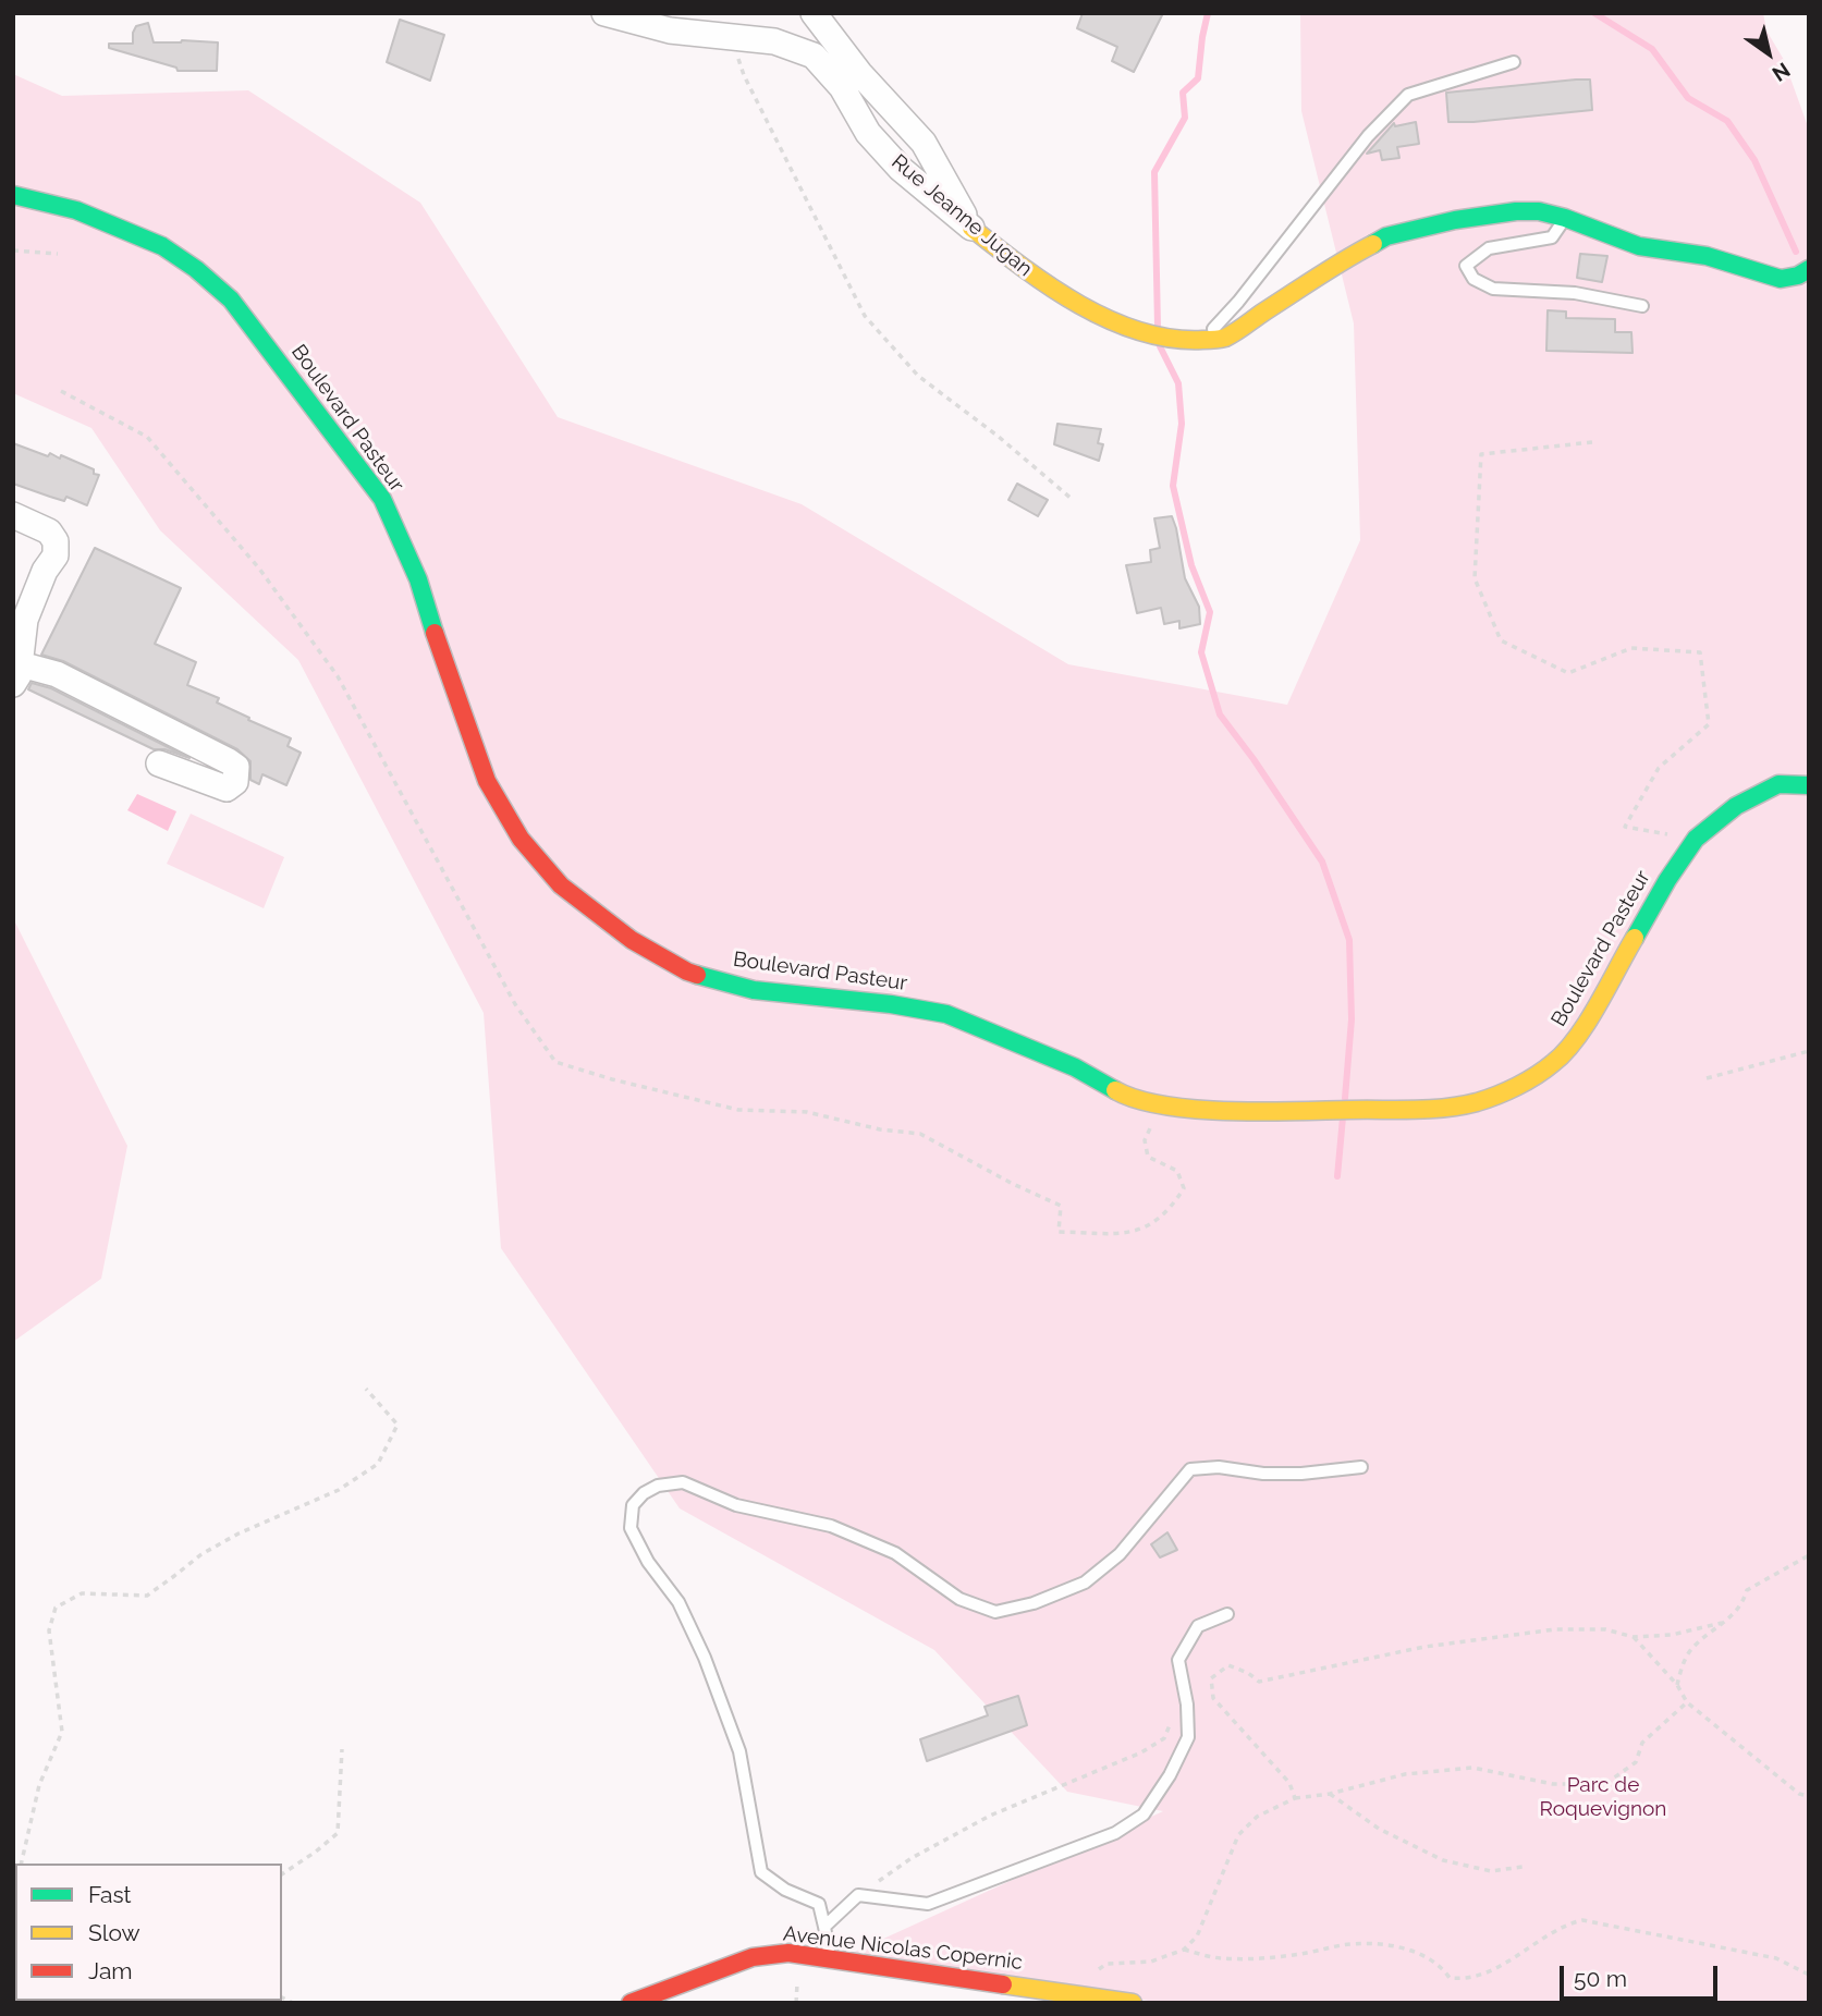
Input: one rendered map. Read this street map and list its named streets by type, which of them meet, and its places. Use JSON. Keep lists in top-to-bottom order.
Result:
{
  "streets": {
    "main road": ["Rue Jeanne Jugan", "Boulevard Pasteur", "Avenue Nicolas Copernic"]
  },
  "parks": ["Parc de Roquevignon"],
  "legend": ["Fast", "Slow", "Jam"],
  "scale_bar": "50 m",
  "north": "bottom right"
}
